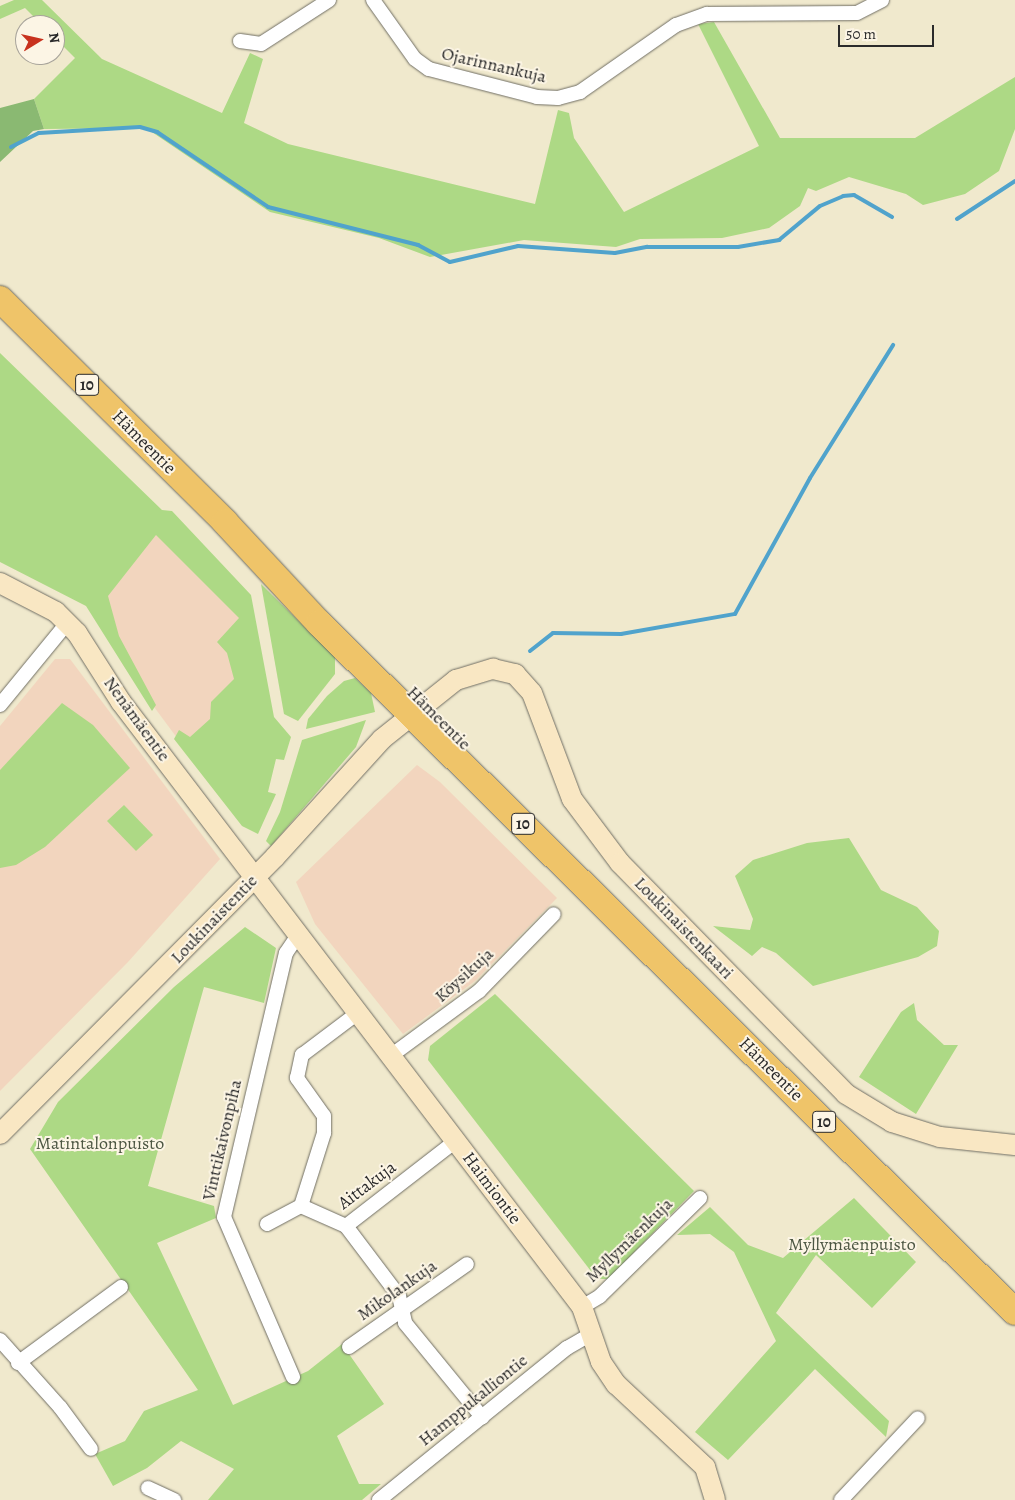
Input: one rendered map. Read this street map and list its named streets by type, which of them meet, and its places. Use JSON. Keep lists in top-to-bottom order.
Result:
{
  "streets": {
    "highway": ["10", "Hämeentie"],
    "street": [
      "Ojarinnankuja",
      "Nenämäentie",
      "Loukinaistentie",
      "Loukinaistenkaari",
      "Köysikuja",
      "Vinttikaivonpiha",
      "Aittakuja",
      "Haimiontie",
      "Myllymäenkuja",
      "Mikolankuja",
      "Hamppukalliontie"
    ]
  },
  "crossings": [
    ["Hämeentie", "Loukinaistentie"],
    ["Hämeentie", "Loukinaistenkaari"],
    ["Nenämäentie", "Loukinaistentie"],
    ["Nenämäentie", "Haimiontie"],
    ["Loukinaistentie", "Loukinaistenkaari"],
    ["Loukinaistentie", "Haimiontie"],
    ["Köysikuja", "Haimiontie"],
    ["Vinttikaivonpiha", "Haimiontie"],
    ["Aittakuja", "Haimiontie"],
    ["Haimiontie", "Myllymäenkuja"],
    ["Haimiontie", "Hamppukalliontie"]
  ],
  "parks": ["Matintalonpuisto", "Myllymäenpuisto"],
  "scale_bar": "50 m",
  "north": "right"
}
